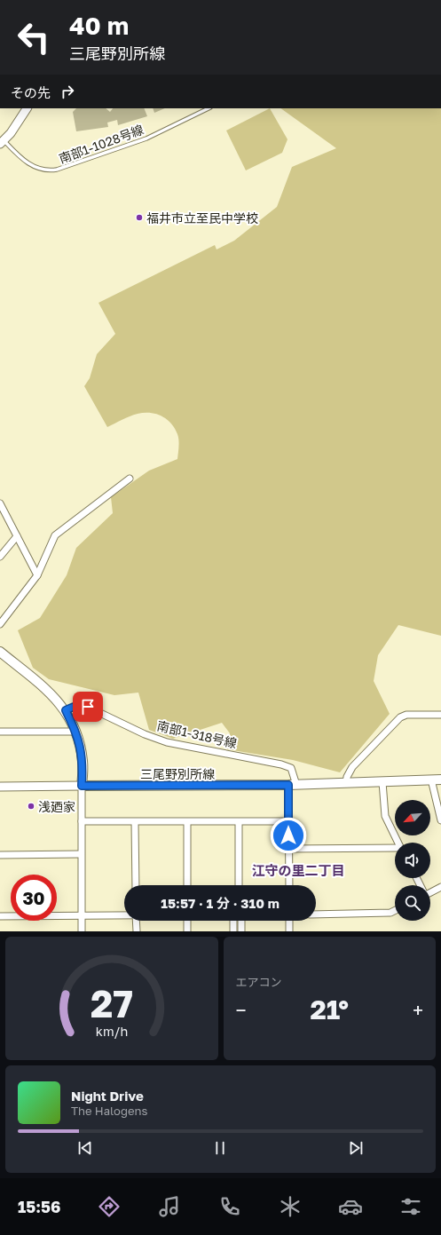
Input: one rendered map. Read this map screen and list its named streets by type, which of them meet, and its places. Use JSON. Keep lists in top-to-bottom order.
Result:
{
  "streets": {
    "main road": ["三尾野別所線"],
    "street": ["南部1-318号線"],
    "lane": ["南部1-1028号線"]
  },
  "crossings": [
    ["南部1-318号線", "三尾野別所線"]
  ],
  "districts": ["江守の里二丁目"],
  "places": ["福井市立至民中学校", "浅廼家"],
  "north": "bottom left",
  "page": {
    "turn": ["40 m", "三尾野別所線"],
    "then": "その先",
    "limit": "30",
    "trip": "15:57 · 1 分 · 310 m",
    "tile": "エアコン",
    "heat": ["−", "21°", "+"],
    "song": ["Night Drive", "The Halogens"],
    "tabs": "15:56",
    "gauge": ["27", "km/h"]
  }
}
